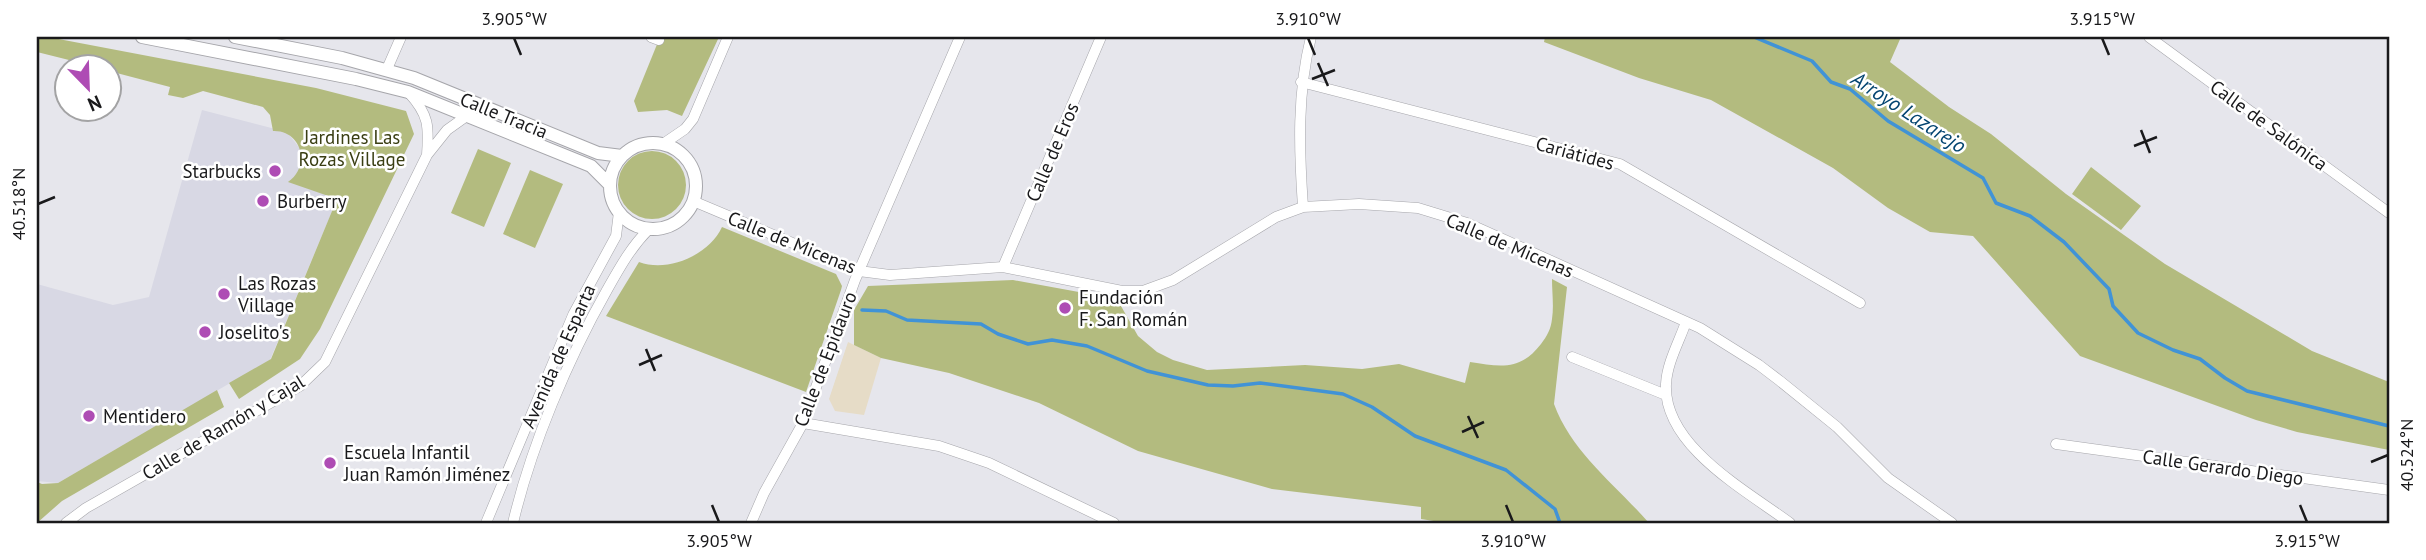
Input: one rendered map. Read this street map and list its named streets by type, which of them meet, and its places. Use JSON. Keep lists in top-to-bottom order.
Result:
{
  "streets": {
    "street": [
      "Calle Tracia",
      "Calle de Salónica",
      "Calle de Eros",
      "Cariátides",
      "Calle de Micenas",
      "Avenida de Esparta",
      "Calle de Epidauro",
      "Calle de Ramón y Cajal",
      "Calle Gerardo Diego"
    ]
  },
  "crossings": [
    ["Calle Tracia", "Calle de Micenas"],
    ["Calle Tracia", "Avenida de Esparta"],
    ["Calle Tracia", "Calle de Ramón y Cajal"],
    ["Calle de Eros", "Calle de Micenas"],
    ["Calle de Micenas", "Avenida de Esparta"],
    ["Calle de Micenas", "Calle de Epidauro"]
  ],
  "water": ["Arroyo Lazarejo"],
  "parks": ["Jardines Las Rozas Village"],
  "places": [
    "Starbucks",
    "Burberry",
    "Las Rozas Village",
    "Fundación F. San Román",
    "Joselito's",
    "Mentidero",
    "Escuela Infantil Juan Ramón Jiménez"
  ],
  "north": "bottom right",
  "coordinates": [
    "3.905°W",
    "3.910°W",
    "3.915°W",
    "40.518°N",
    "40.524°N"
  ]
}
